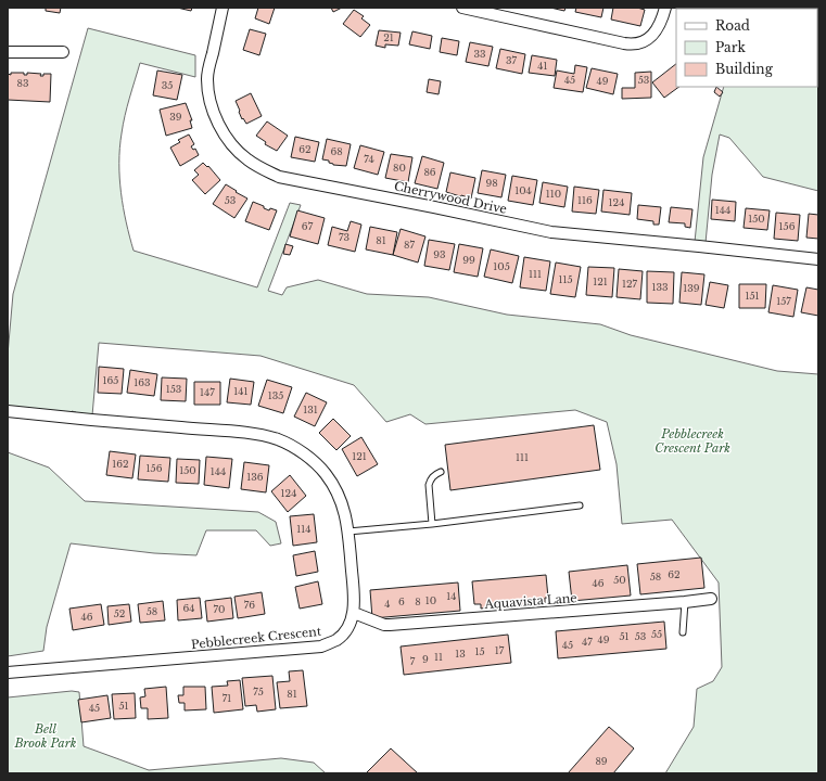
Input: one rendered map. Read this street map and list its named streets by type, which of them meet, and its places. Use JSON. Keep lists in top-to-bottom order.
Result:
{
  "streets": {
    "street": ["Cherrywood Drive", "Aquavista Lane", "Pebblecreek Crescent"]
  },
  "crossings": [
    ["Aquavista Lane", "Pebblecreek Crescent"]
  ],
  "parks": ["Pebblecreek Crescent Park", "Bell Brook Park"],
  "house_numbers": [
    "21",
    "33",
    "37",
    "41",
    "45",
    "53",
    "49",
    "83",
    "35",
    "39",
    "62",
    "68",
    "74",
    "80",
    "86",
    "98",
    "104",
    "110",
    "53",
    "116",
    "124",
    "144",
    "150",
    "67",
    "156",
    "73",
    "81",
    "87",
    "93",
    "99",
    "105",
    "111",
    "115",
    "121",
    "127",
    "133",
    "139",
    "151",
    "157",
    "165",
    "163",
    "153",
    "141",
    "147",
    "135",
    "131",
    "121",
    "111",
    "162",
    "156",
    "150",
    "144",
    "136",
    "124",
    "114",
    "62",
    "58",
    "50",
    "46",
    "14",
    "10",
    "6",
    "8",
    "4",
    "76",
    "64",
    "70",
    "58",
    "52",
    "46",
    "55",
    "51",
    "53",
    "49",
    "47",
    "45",
    "17",
    "15",
    "13",
    "11",
    "9",
    "7",
    "75",
    "81",
    "71",
    "51",
    "45",
    "89"
  ],
  "legend": ["Road", "Park", "Building"]
}
